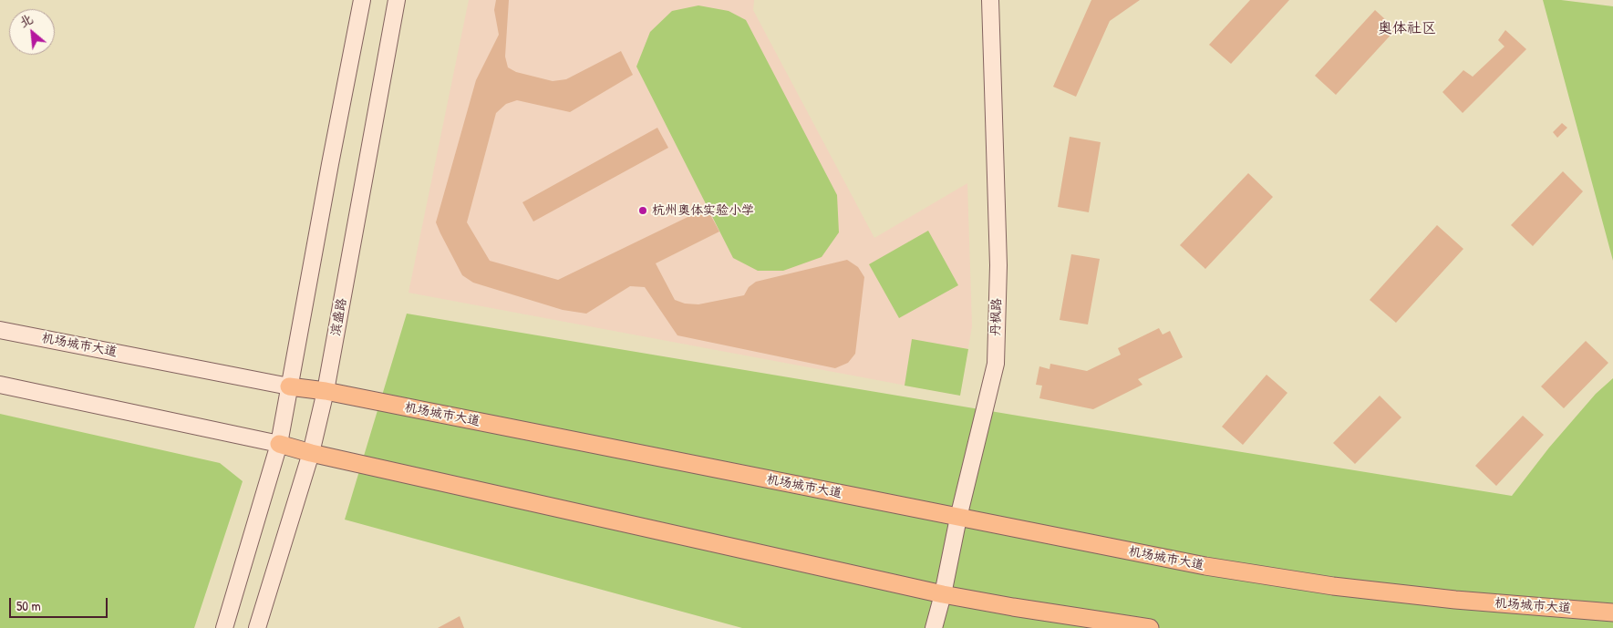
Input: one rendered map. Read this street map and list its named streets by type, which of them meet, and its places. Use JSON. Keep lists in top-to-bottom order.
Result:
{
  "streets": {
    "main road": ["滨盛路", "丹枫路", "机场城市大道"]
  },
  "crossings": [
    ["滨盛路", "机场城市大道"],
    ["丹枫路", "机场城市大道"]
  ],
  "districts": ["奥体社区"],
  "places": ["杭州奥体实验小学"],
  "scale_bar": "50 m",
  "north": "top left"
}
